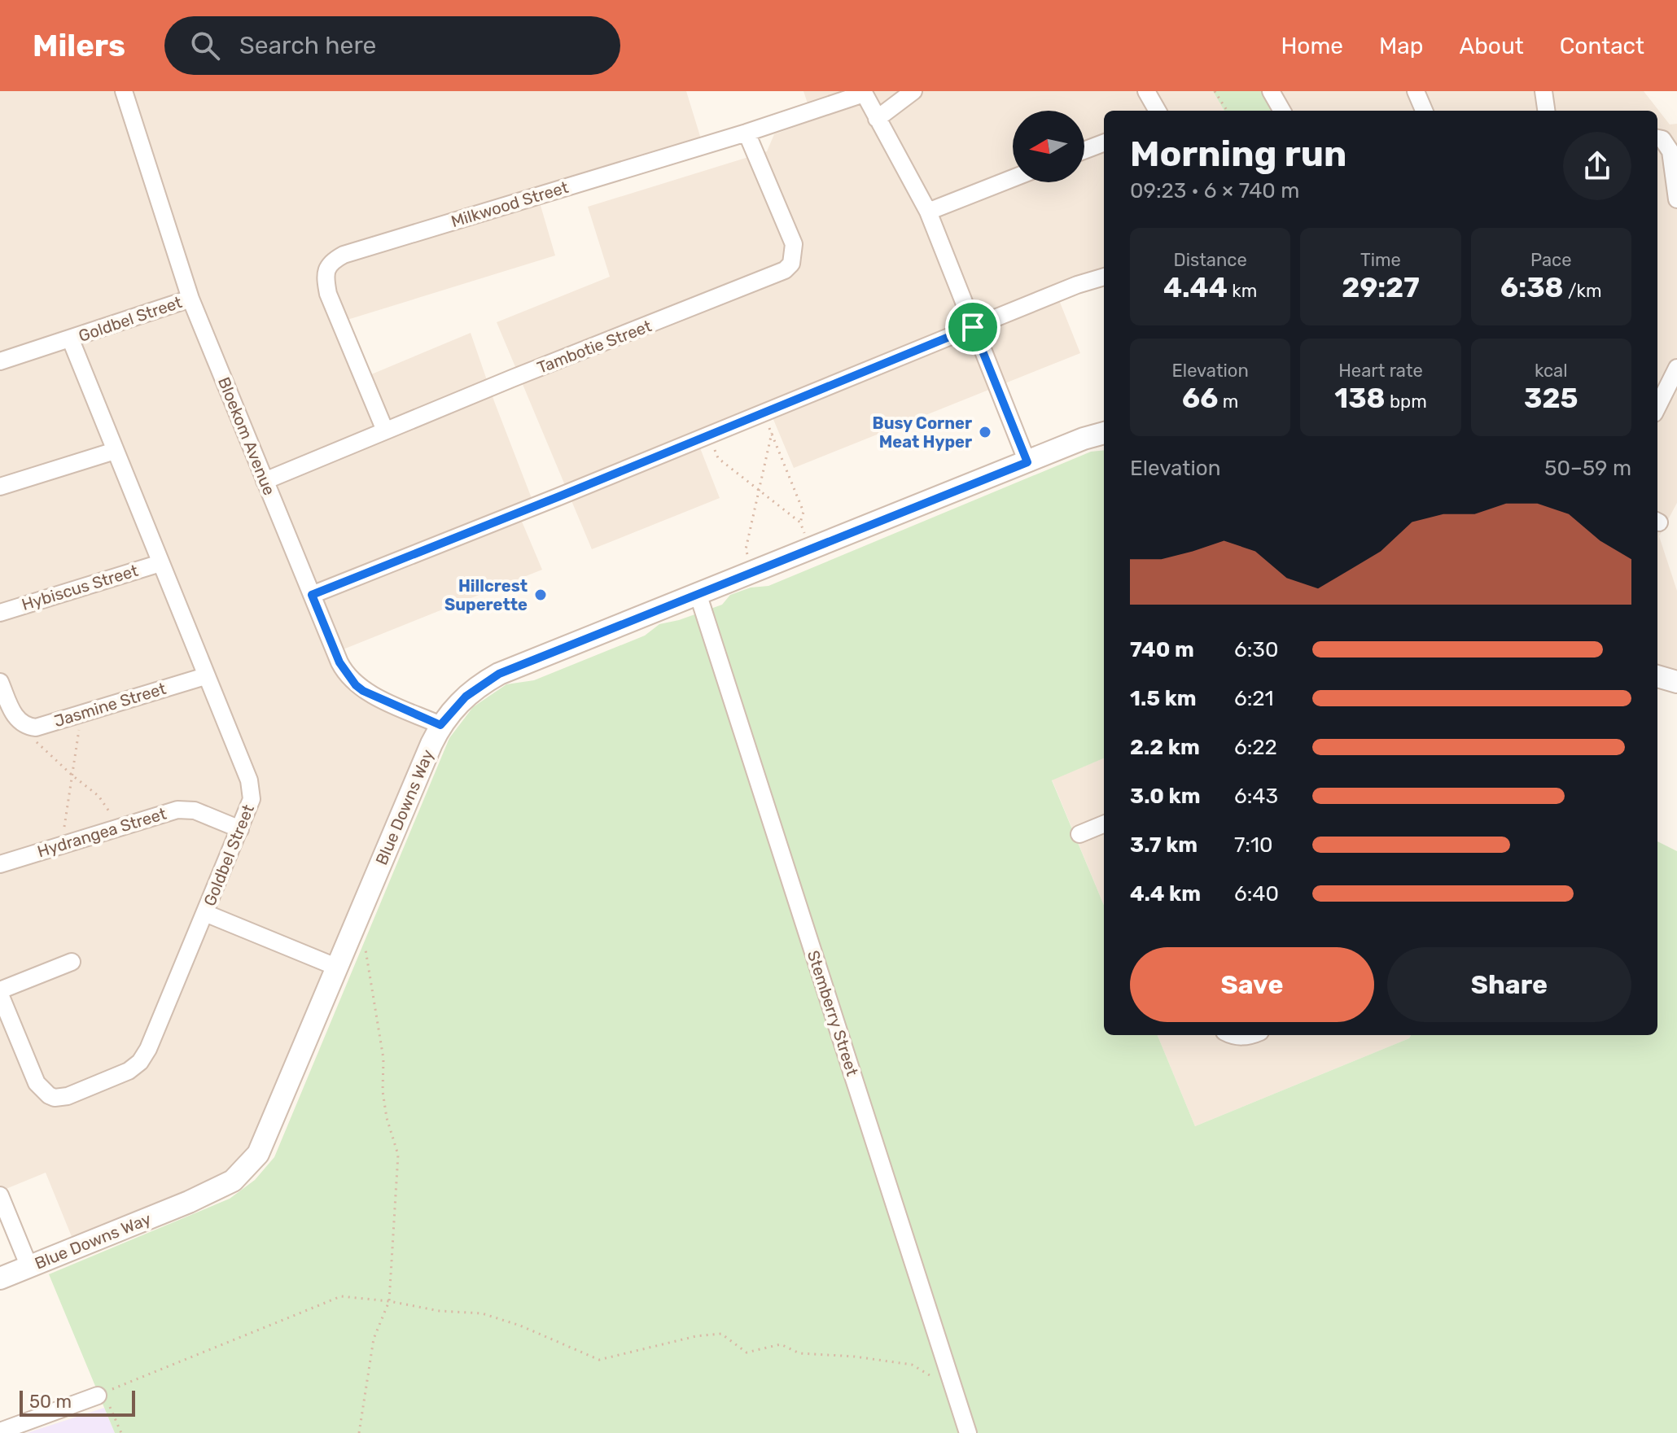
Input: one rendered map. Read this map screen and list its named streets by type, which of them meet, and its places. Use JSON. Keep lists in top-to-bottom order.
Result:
{
  "streets": {
    "street": [
      "Milkwood Street",
      "Goldbel Street",
      "Tambotie Street",
      "Bloekom Avenue",
      "Hybiscus Street",
      "Jasmine Street",
      "Blue Downs Way",
      "Hydrangea Street",
      "Stemberry Street"
    ]
  },
  "crossings": [
    ["Milkwood Street", "Tambotie Street"],
    ["Goldbel Street", "Bloekom Avenue"],
    ["Goldbel Street", "Hybiscus Street"],
    ["Goldbel Street", "Jasmine Street"],
    ["Goldbel Street", "Hydrangea Street"],
    ["Tambotie Street", "Bloekom Avenue"],
    ["Bloekom Avenue", "Blue Downs Way"],
    ["Blue Downs Way", "Stemberry Street"]
  ],
  "places": ["Busy Corner Meat Hyper", "Hillcrest Superette"],
  "scale_bar": "50 m",
  "north": "left",
  "page": {
    "header": "Milers",
    "search": "Search here",
    "nav": [
      "Home",
      "Map",
      "About",
      "Contact"
    ],
    "heading": ["Morning run", "09:23 · 6 × 740 m"],
    "stats": [
      ["Distance", "4.44 km"],
      ["Time", "29:27"],
      ["Pace", "6:38 /km"],
      ["Elevation", "66 m"],
      ["Heart rate", "138 bpm"],
      ["kcal", "325"]
    ],
    "chart": ["Elevation", "50–59 m"],
    "list": [
      {
        "name": "740 m",
        "note": "6:30"
      },
      {
        "name": "1.5 km",
        "note": "6:21"
      },
      {
        "name": "2.2 km",
        "note": "6:22"
      },
      {
        "name": "3.0 km",
        "note": "6:43"
      },
      {
        "name": "3.7 km",
        "note": "7:10"
      },
      {
        "name": "4.4 km",
        "note": "6:40"
      }
    ],
    "buttons": ["Save", "Share"],
    "scale": "50 m"
  }
}
